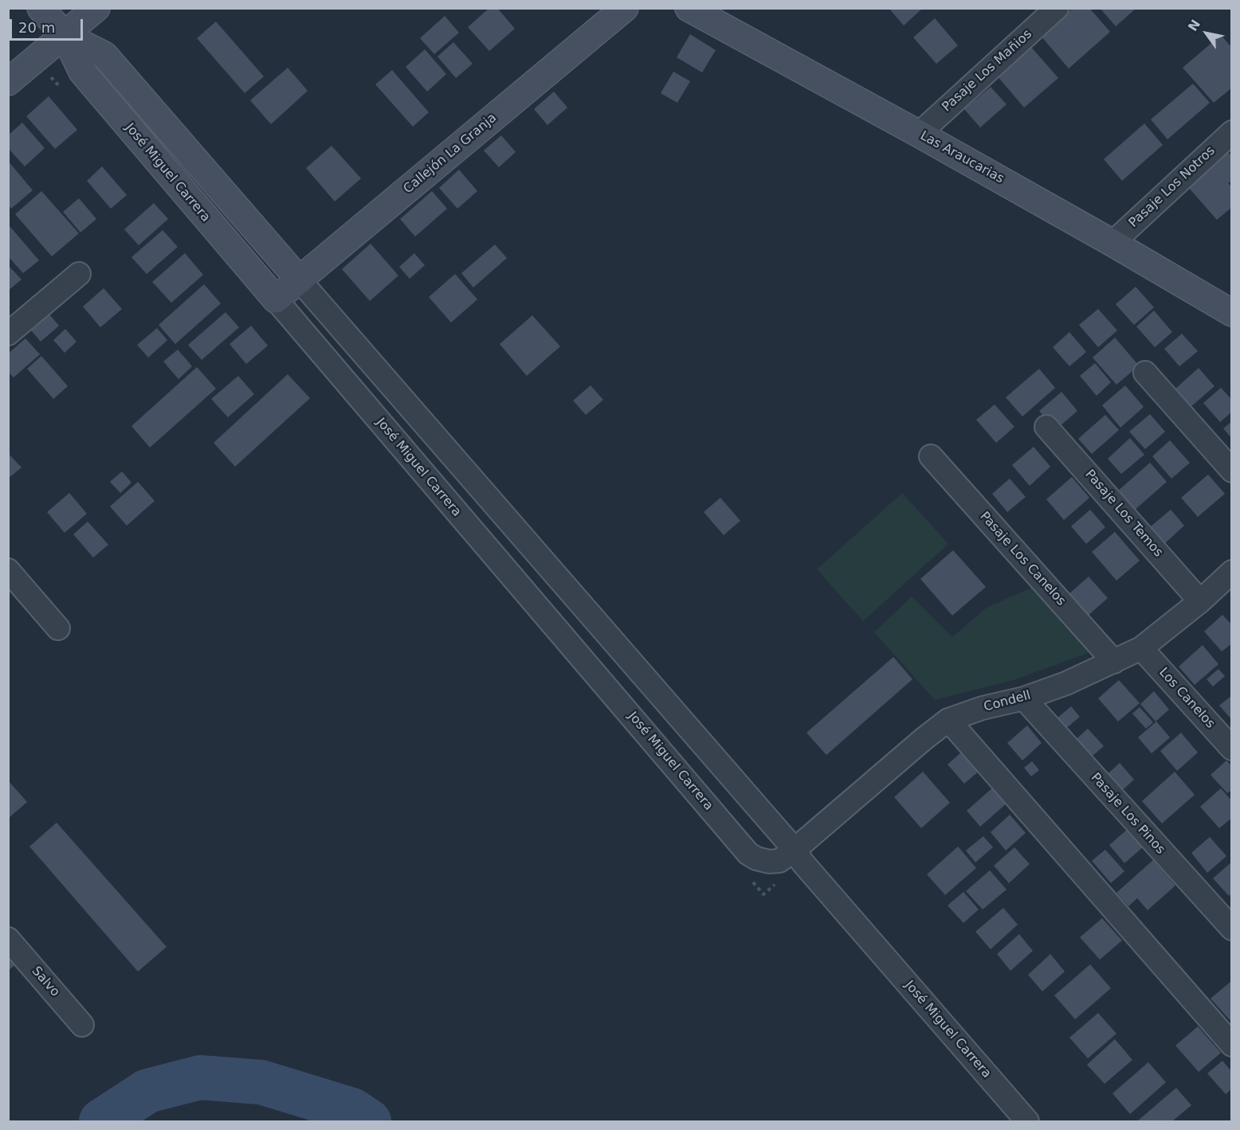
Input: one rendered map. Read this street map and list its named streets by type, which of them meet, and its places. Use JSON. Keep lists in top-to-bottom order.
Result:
{
  "streets": {
    "street": [
      "Pasaje Los Mañios",
      "Callejón La Granja",
      "Las Araucarias",
      "José Miguel Carrera",
      "Pasaje Los Notros",
      "Pasaje Los Temos",
      "Pasaje Los Canelos",
      "Los Canelos",
      "Condell",
      "Pasaje Los Pinos",
      "Salvo"
    ]
  },
  "crossings": [
    ["Pasaje Los Mañios", "Las Araucarias"],
    ["Callejón La Granja", "José Miguel Carrera"],
    ["Las Araucarias", "Pasaje Los Notros"],
    ["José Miguel Carrera", "Condell"],
    ["Pasaje Los Temos", "Condell"],
    ["Pasaje Los Canelos", "Condell"],
    ["Los Canelos", "Condell"],
    ["Condell", "Pasaje Los Pinos"]
  ],
  "scale_bar": "20 m",
  "north": "top left"
}
